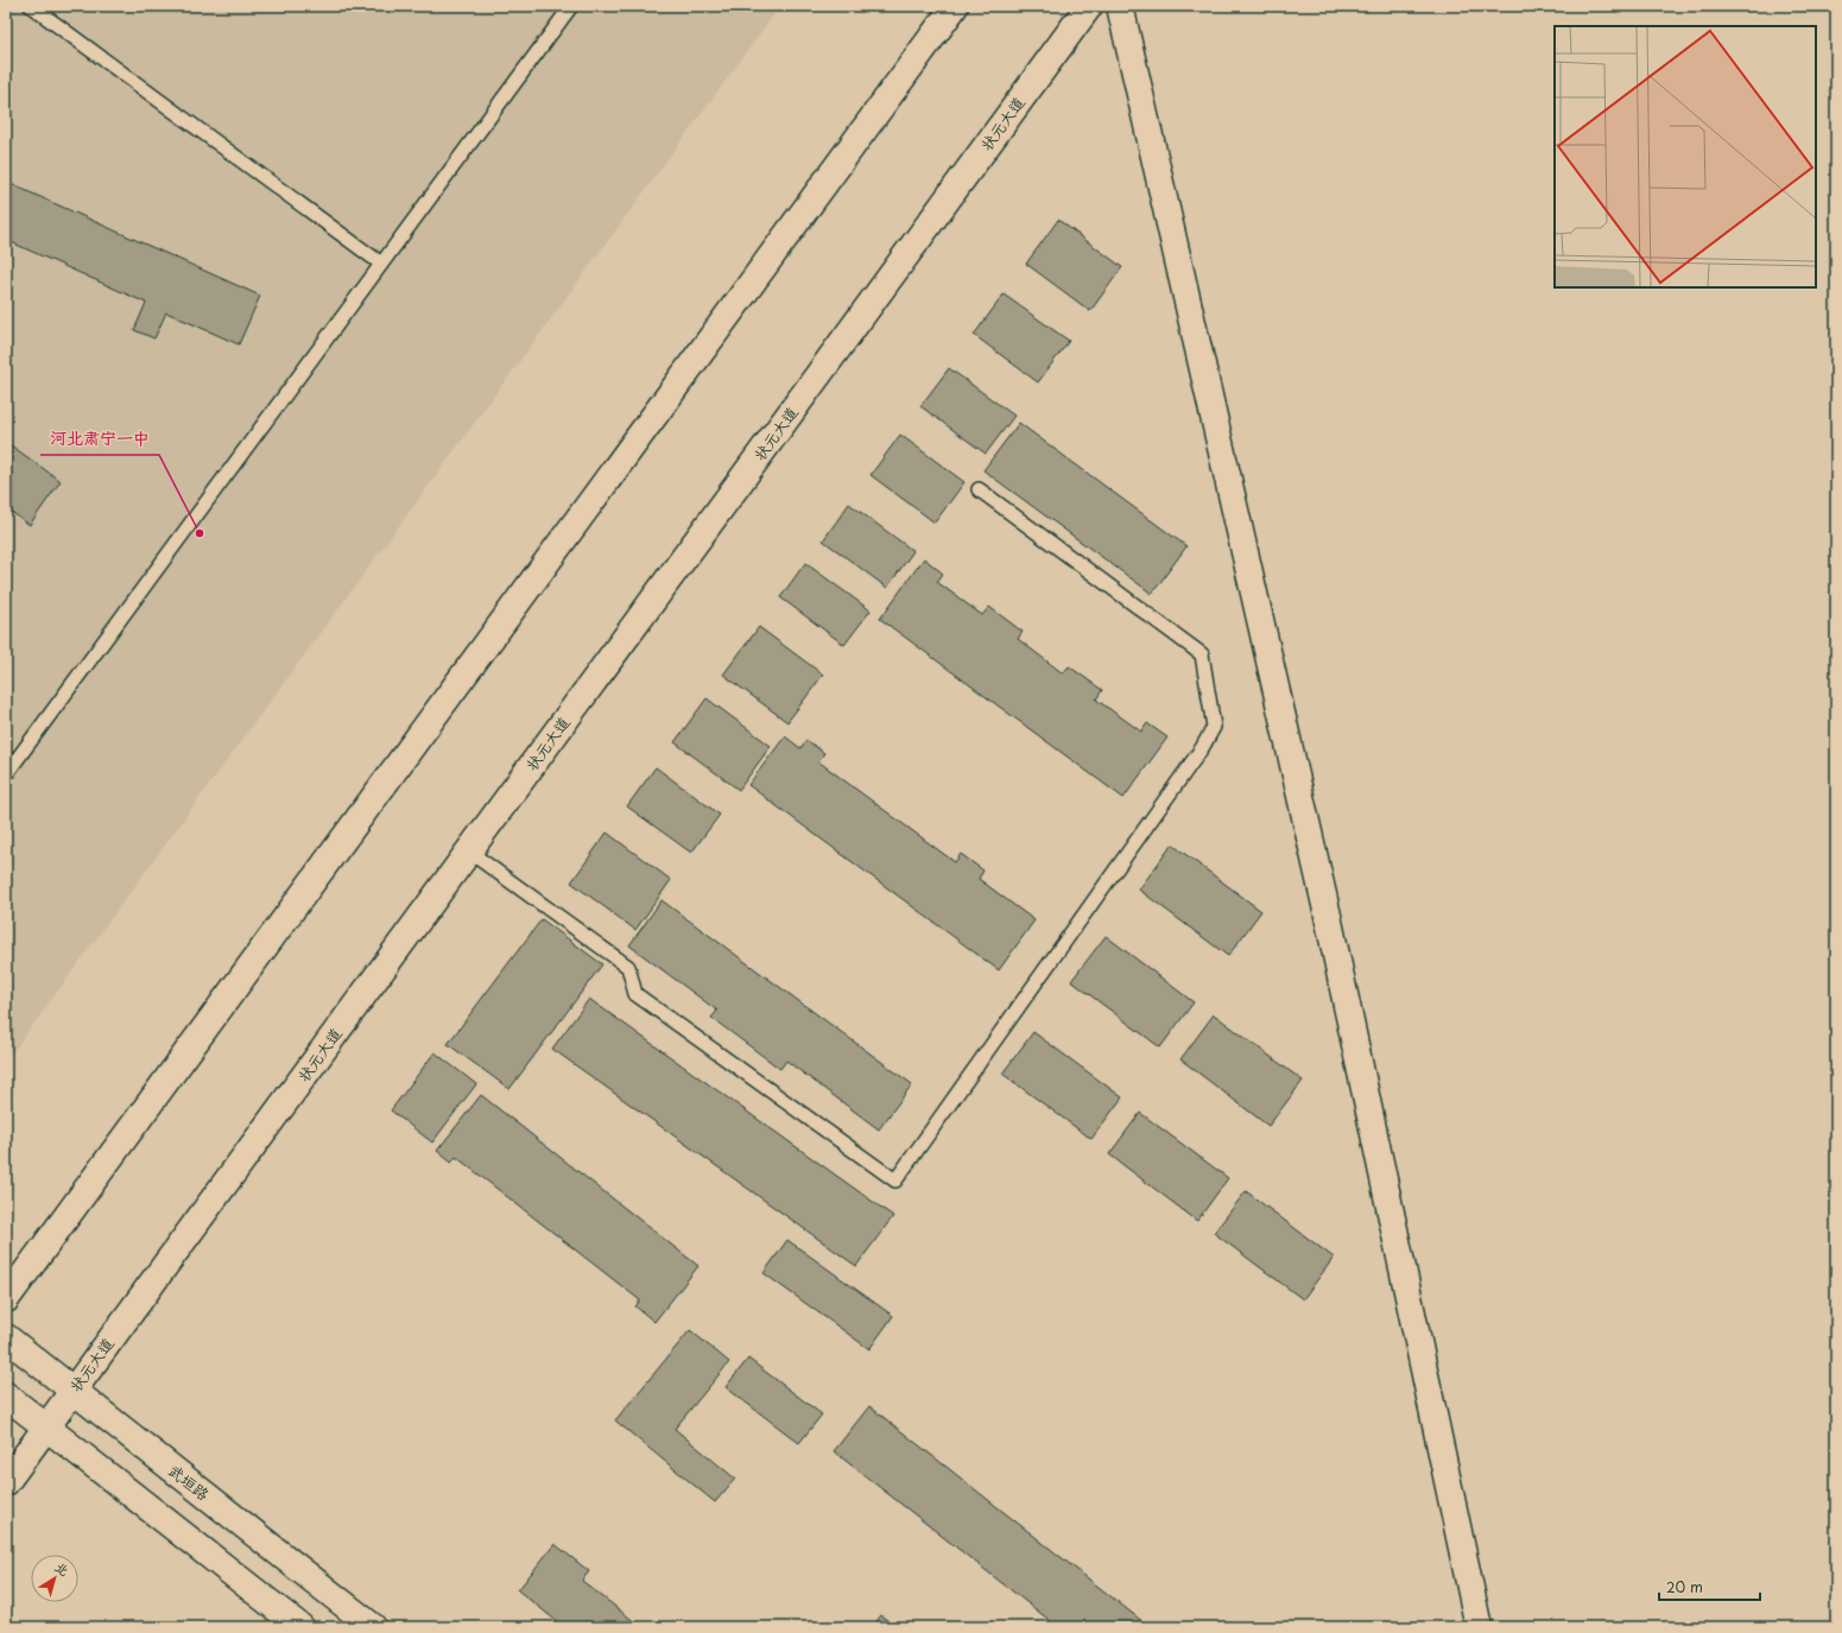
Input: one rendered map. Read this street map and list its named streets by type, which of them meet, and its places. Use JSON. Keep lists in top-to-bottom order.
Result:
{
  "streets": {
    "main road": ["状元大道", "武垣路"]
  },
  "crossings": [
    ["状元大道", "武垣路"]
  ],
  "places": ["河北肃宁一中"],
  "scale_bar": "20 m",
  "north": "top right"
}
